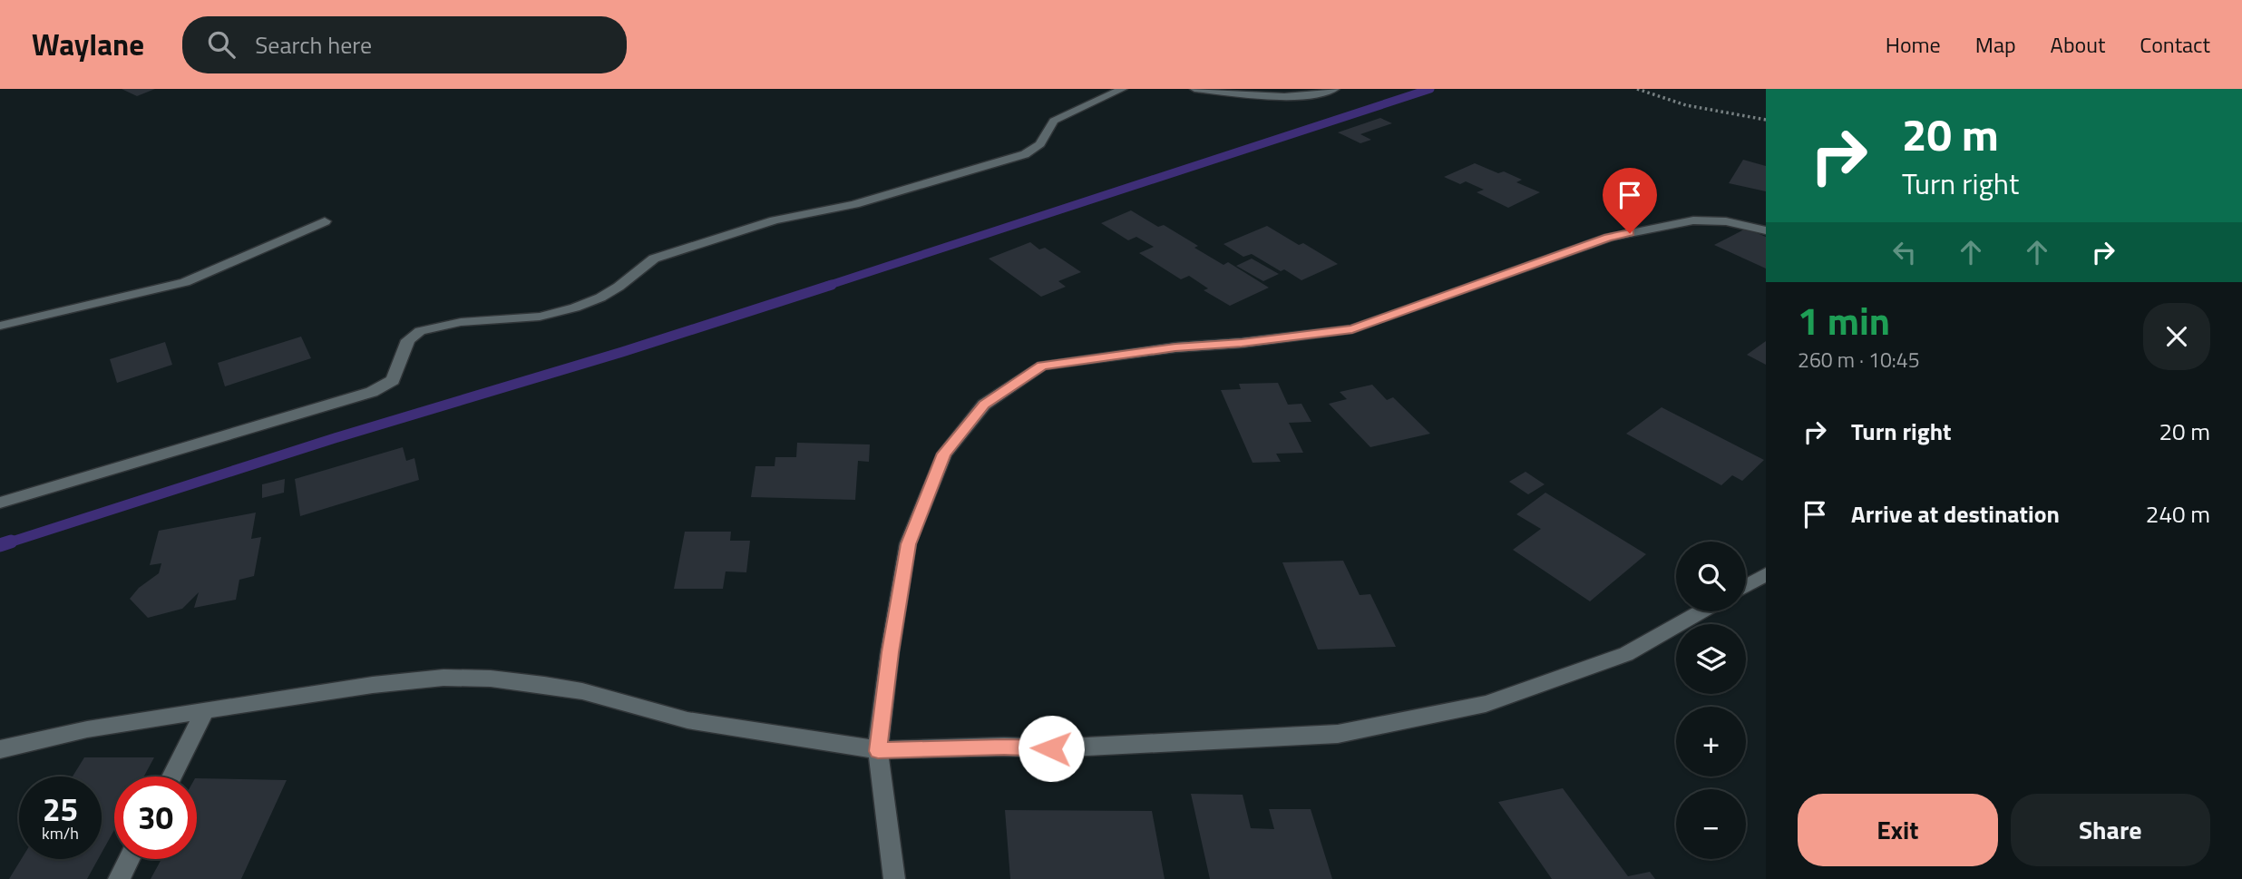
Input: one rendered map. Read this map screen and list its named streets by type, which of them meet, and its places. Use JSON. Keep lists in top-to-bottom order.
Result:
{
  "page": {
    "header": "Waylane",
    "search": "Search here",
    "nav": [
      "Home",
      "Map",
      "About",
      "Contact"
    ],
    "turn": ["20 m", "Turn right"],
    "heading": ["1 min", "260 m · 10:45"],
    "list": [
      {
        "name": "Turn right",
        "value": "20 m"
      },
      {
        "name": "Arrive at destination",
        "value": "240 m"
      }
    ],
    "map_buttons": ["+", "−"],
    "speed": "25 km/h",
    "limit": "30",
    "buttons": ["Exit", "Share"]
  }
}
